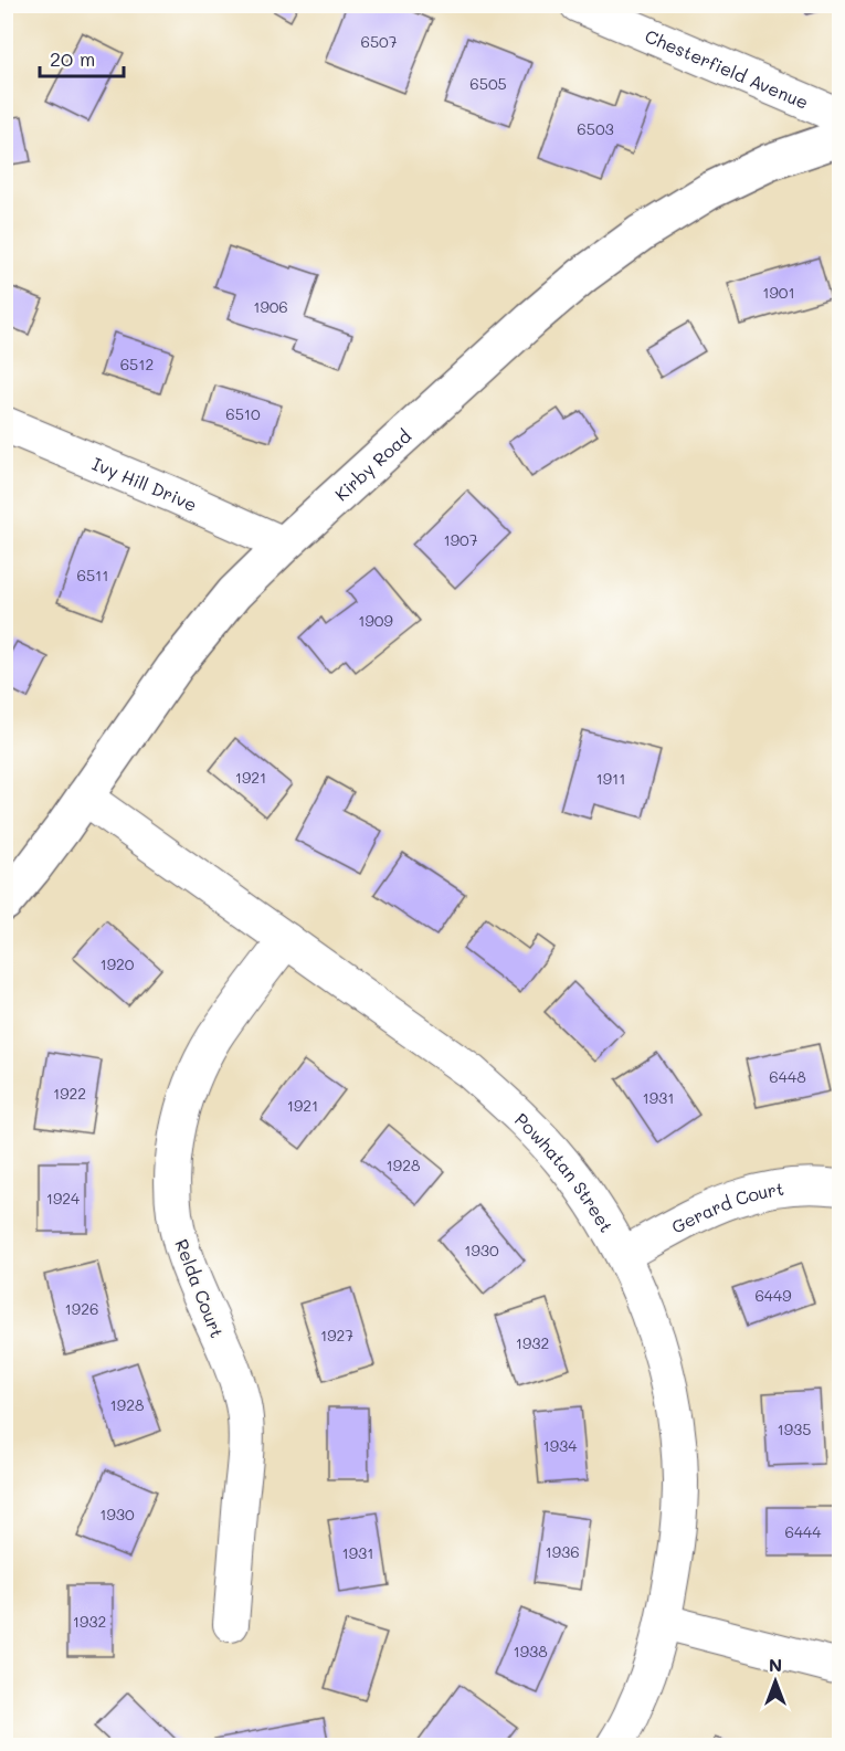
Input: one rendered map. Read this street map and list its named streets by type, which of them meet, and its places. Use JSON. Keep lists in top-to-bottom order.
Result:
{
  "streets": {
    "main road": ["Kirby Road"],
    "street": [
      "Chesterfield Avenue",
      "Ivy Hill Drive",
      "Powhatan Street",
      "Gerard Court",
      "Relda Court"
    ]
  },
  "crossings": [
    ["Kirby Road", "Ivy Hill Drive"],
    ["Kirby Road", "Powhatan Street"],
    ["Powhatan Street", "Gerard Court"],
    ["Powhatan Street", "Relda Court"]
  ],
  "house_numbers": [
    "6507",
    "6505",
    "6503",
    "1901",
    "1906",
    "6512",
    "6510",
    "1907",
    "6511",
    "1909",
    "1921",
    "1911",
    "1920",
    "6448",
    "1922",
    "1931",
    "1921",
    "1928",
    "1924",
    "1930",
    "6449",
    "1926",
    "1927",
    "1932",
    "1928",
    "1935",
    "1934",
    "1930",
    "6444",
    "1936",
    "1931",
    "1932",
    "1938"
  ],
  "scale_bar": "20 m",
  "north": "top"
}
